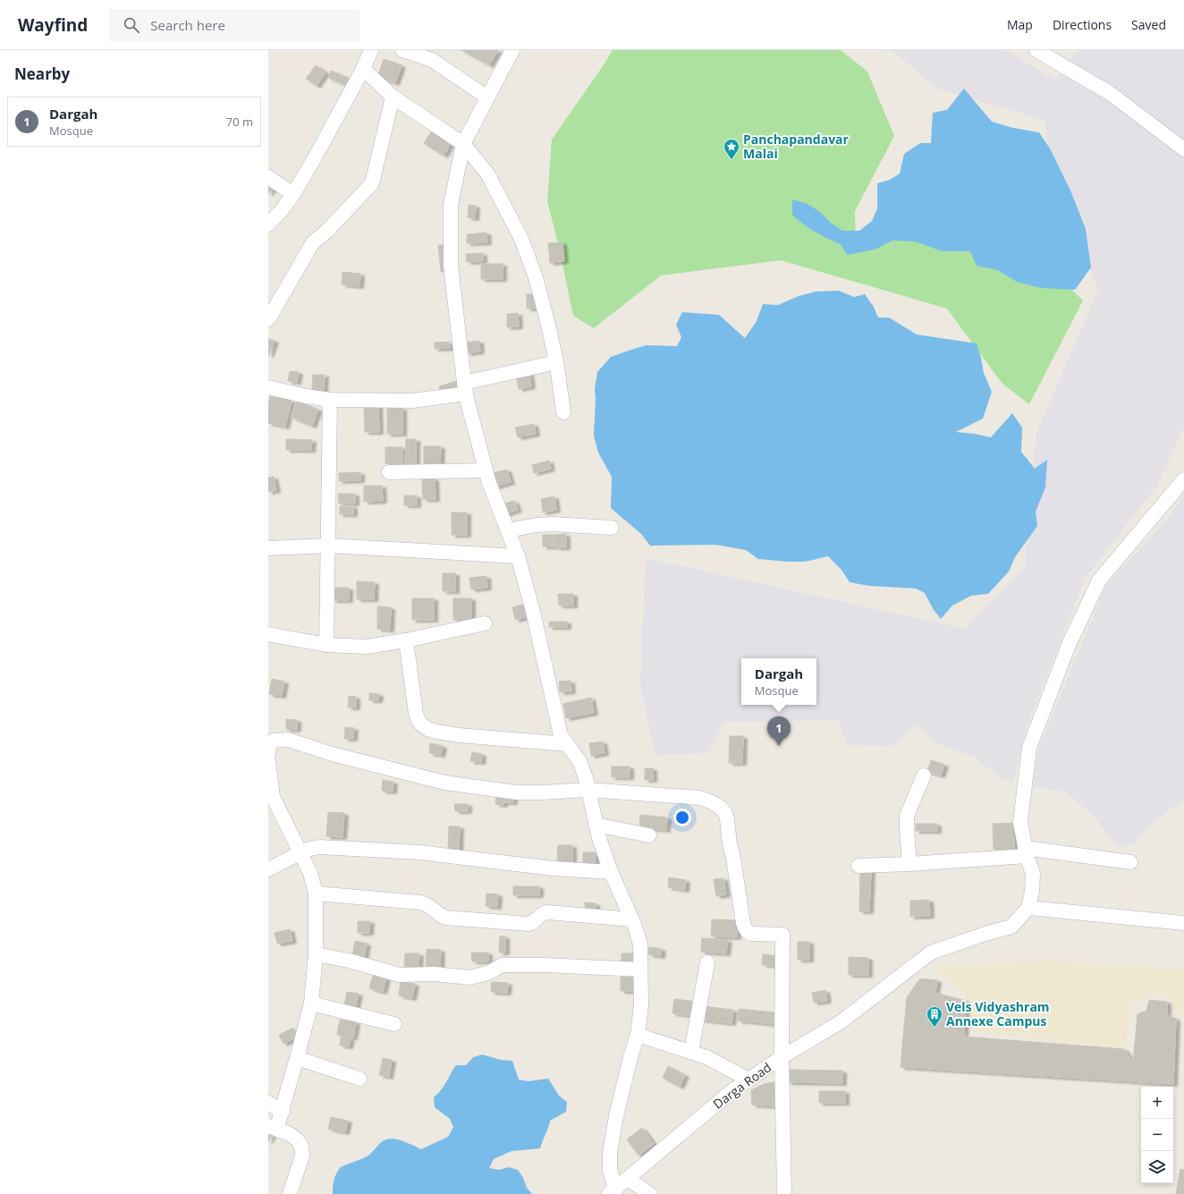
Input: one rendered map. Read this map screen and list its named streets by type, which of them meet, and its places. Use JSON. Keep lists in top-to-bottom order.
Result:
{
  "streets": {
    "street": ["Darga Road"]
  },
  "places": {
    "place": ["Panchapandavar Malai"],
    "building": ["Vels Vidyashram Annexe Campus"]
  },
  "page": {
    "header": "Wayfind",
    "search": "Search here",
    "nav": ["Map", "Directions", "Saved"],
    "heading": "Nearby",
    "list": [
      {
        "mark": "1",
        "name": "Dargah",
        "note": "Mosque",
        "value": "70 m"
      }
    ],
    "popup": ["Dargah", "Mosque"],
    "pins": "1",
    "map_buttons": ["+", "−"]
  }
}
